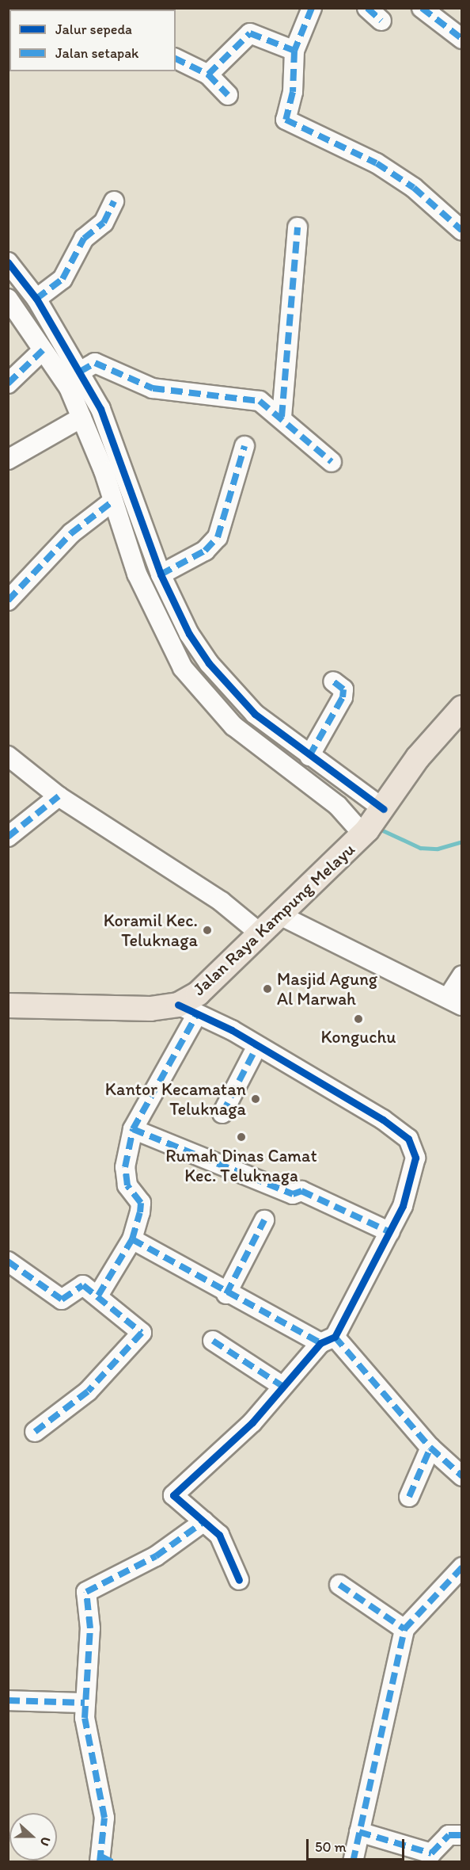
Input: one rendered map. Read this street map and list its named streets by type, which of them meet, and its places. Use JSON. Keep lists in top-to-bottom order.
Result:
{
  "streets": {
    "main road": ["Jalan Raya Kampung Melayu"]
  },
  "places": [
    "Koramil Kec. Teluknaga",
    "Masjid Agung Al Marwah",
    "Konguchu",
    "Kantor Kecamatan Teluknaga",
    "Rumah Dinas Camat Kec. Teluknaga"
  ],
  "legend": ["Jalur sepeda", "Jalan setapak"],
  "scale_bar": "50 m",
  "north": "right"
}
